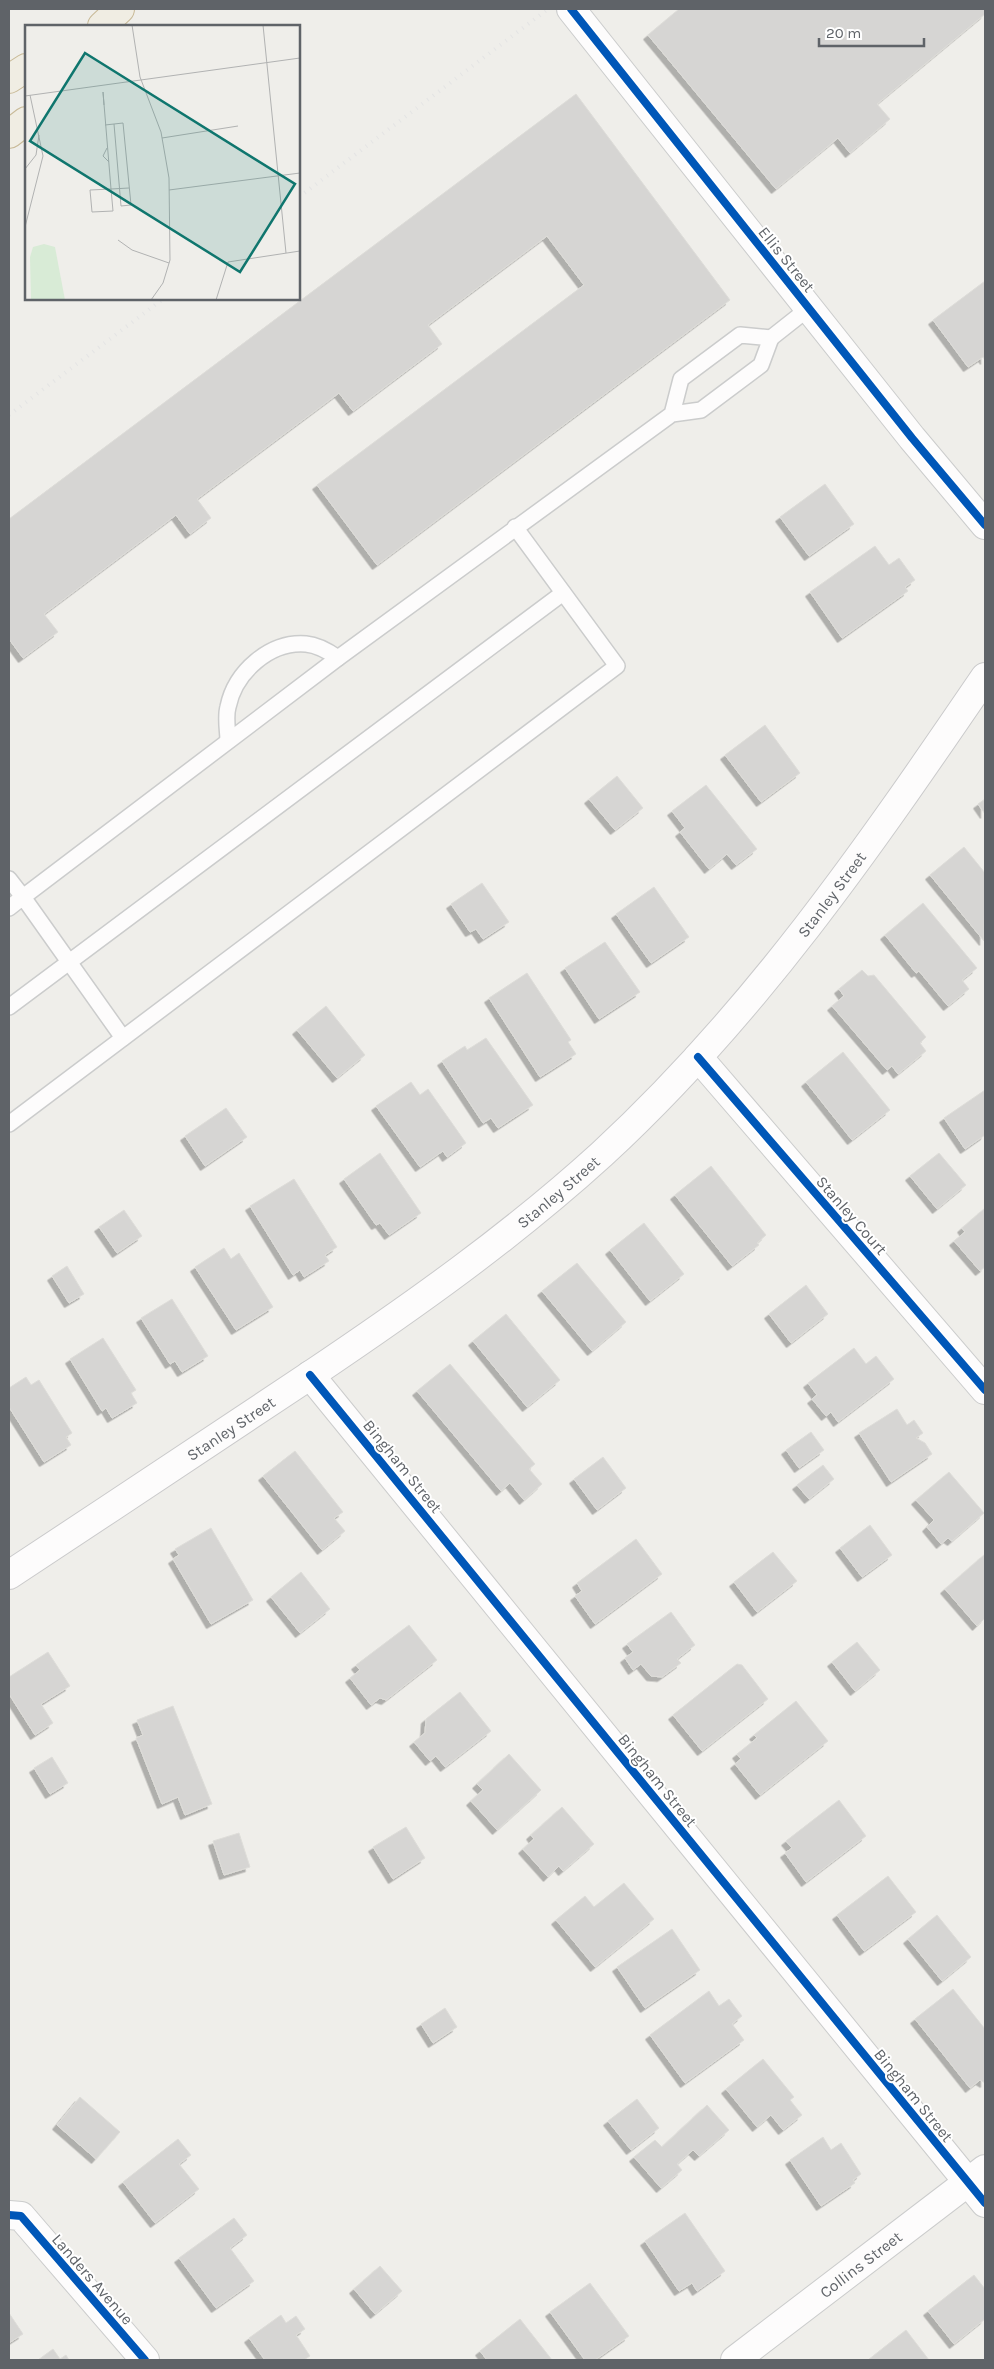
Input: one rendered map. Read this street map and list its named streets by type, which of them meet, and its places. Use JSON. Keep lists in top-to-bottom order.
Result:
{
  "streets": {
    "street": [
      "Ellis Street",
      "Stanley Street",
      "Stanley Court",
      "Bingham Street",
      "Collins Street",
      "Landers Avenue"
    ]
  },
  "crossings": [
    ["Stanley Street", "Stanley Court"],
    ["Stanley Street", "Bingham Street"],
    ["Bingham Street", "Collins Street"]
  ],
  "scale_bar": "20 m"
}
